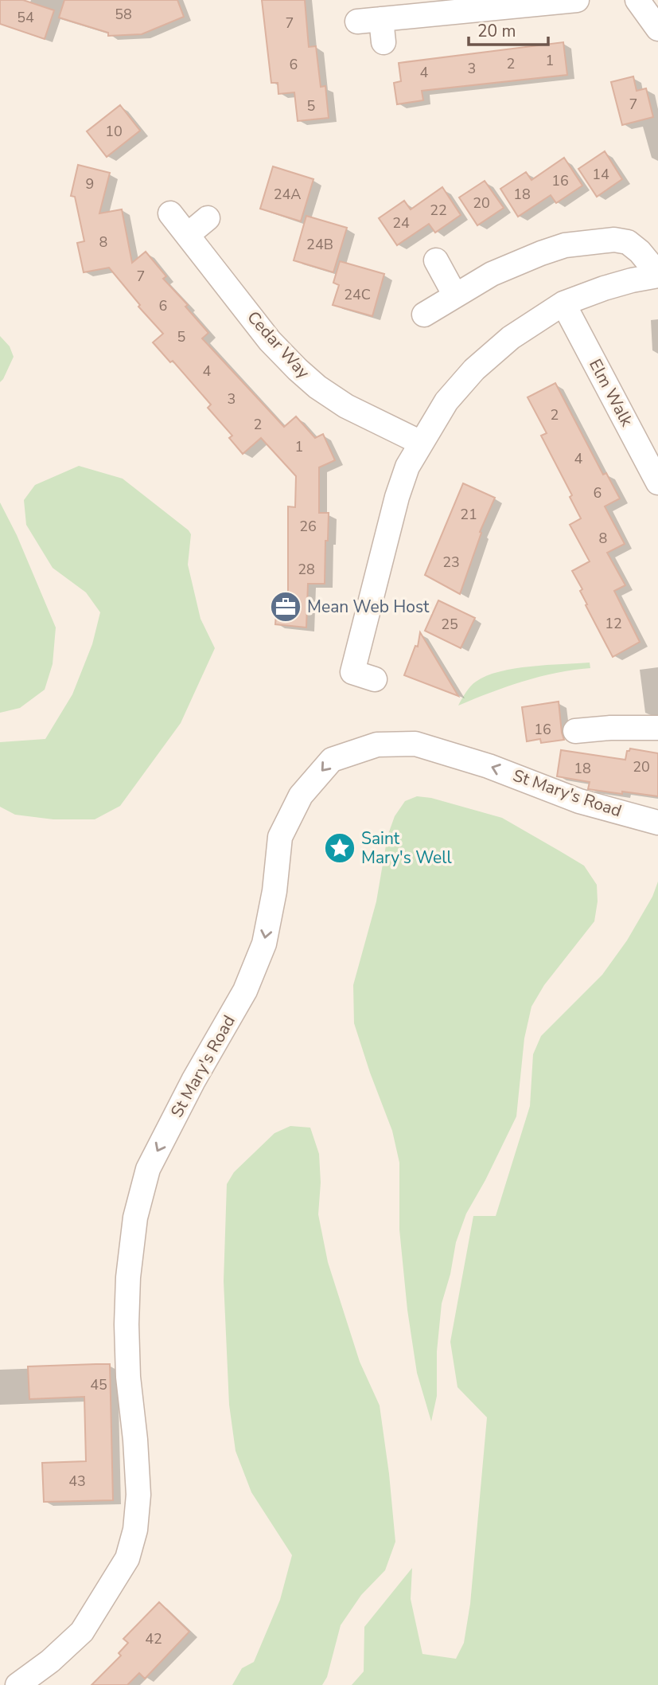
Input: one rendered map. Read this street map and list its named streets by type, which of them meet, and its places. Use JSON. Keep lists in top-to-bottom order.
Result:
{
  "streets": {
    "street": ["Cedar Way", "Elm Walk", "St Mary's Road"]
  },
  "places": {
    "office": ["Mean Web Host"],
    "place": ["Saint Mary's Well"]
  },
  "house_numbers": [
    "58",
    "54",
    "7",
    "1",
    "2",
    "6",
    "3",
    "4",
    "7",
    "5",
    "10",
    "14",
    "16",
    "9",
    "24A",
    "18",
    "20",
    "22",
    "24",
    "8",
    "24B",
    "7",
    "24C",
    "6",
    "5",
    "4",
    "3",
    "2",
    "2",
    "1",
    "4",
    "6",
    "21",
    "26",
    "8",
    "23",
    "28",
    "12",
    "25",
    "16",
    "20",
    "18",
    "45",
    "43",
    "42"
  ],
  "scale_bar": "20 m"
}
